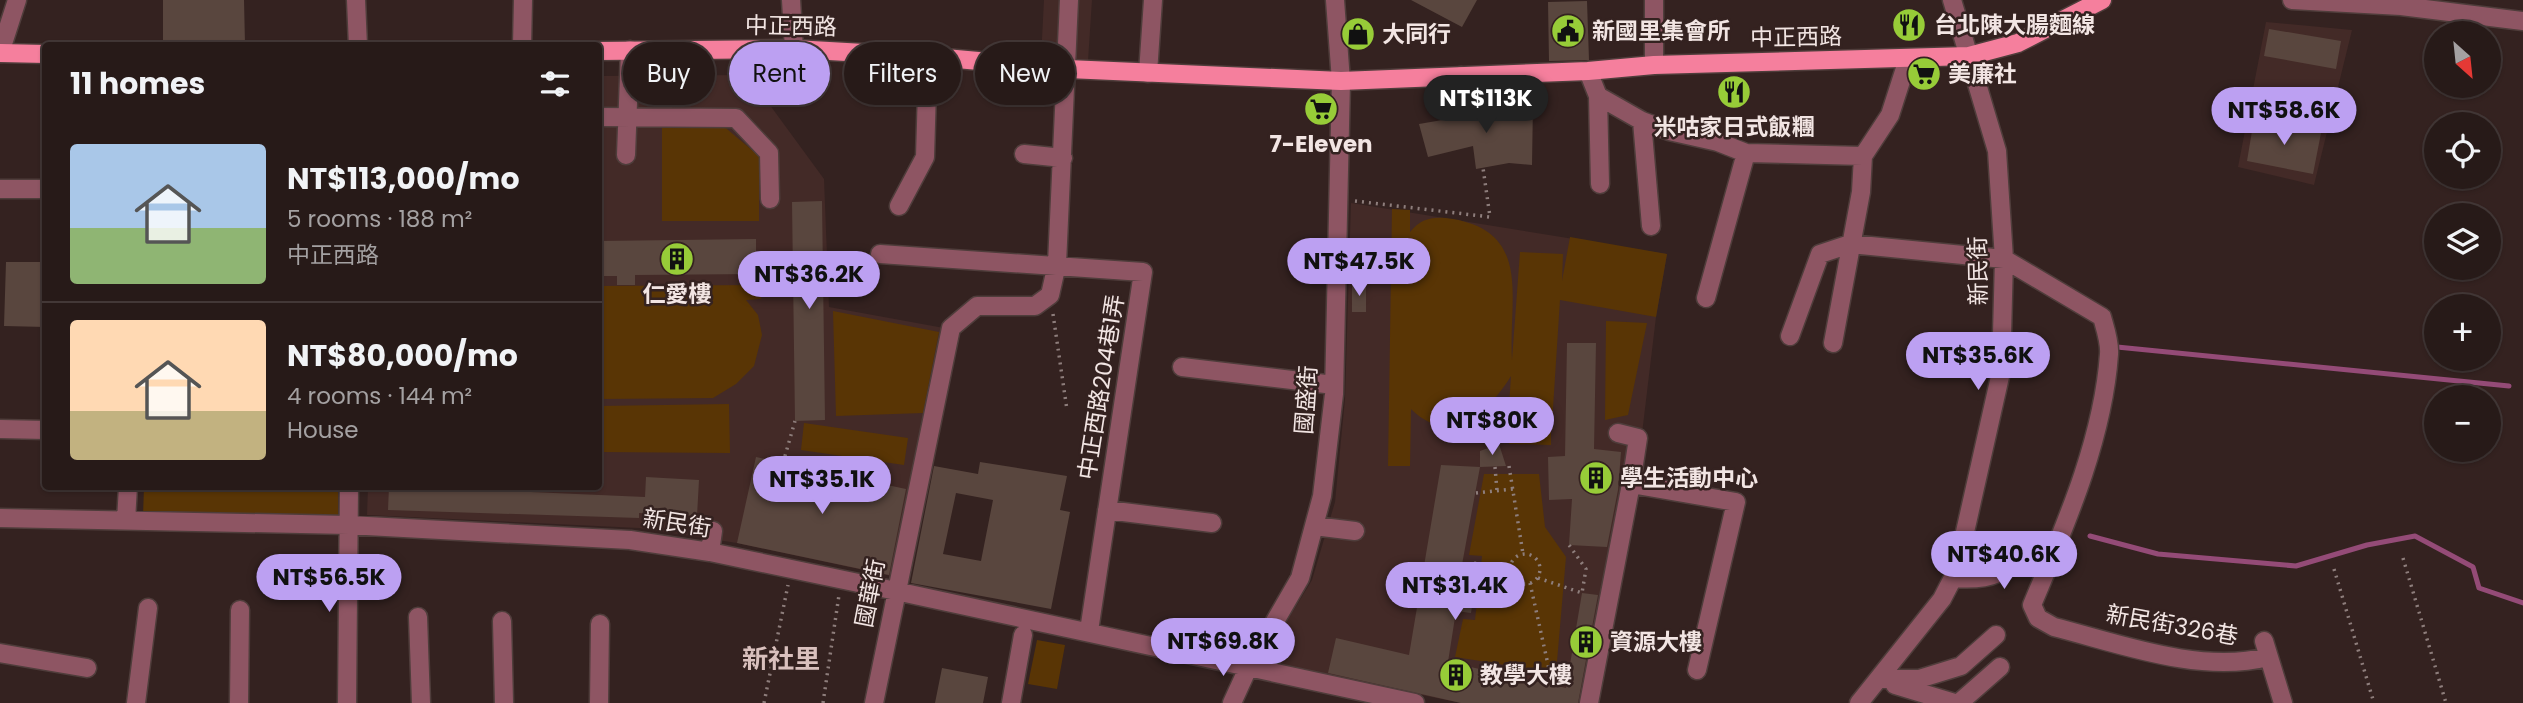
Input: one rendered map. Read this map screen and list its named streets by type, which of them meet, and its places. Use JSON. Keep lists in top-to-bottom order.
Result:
{
  "streets": {
    "main road": ["中正西路"],
    "street": [
      "新民街",
      "中正西路204巷1弄",
      "國盛街",
      "國華街",
      "新民街326巷"
    ]
  },
  "crossings": [
    ["中正西路", "新民街"],
    ["中正西路", "國盛街"],
    ["新民街", "中正西路204巷1弄"],
    ["新民街", "國盛街"],
    ["新民街", "國華街"],
    ["新民街", "新民街326巷"]
  ],
  "districts": ["新社里"],
  "places": {
    "restaurant": ["台北陳大腸麵線", "米咕家日式飯糰"],
    "public building": ["新國里集會所"],
    "shop": ["大同行"],
    "supermarket": ["美廉社", "7-Eleven"],
    "building": [
      "仁愛樓",
      "學生活動中心",
      "資源大樓",
      "教學大樓"
    ]
  },
  "north": "bottom right",
  "page": {
    "map_buttons": ["+", "−"],
    "chip": [
      "Buy",
      "Rent",
      "Filters",
      "New"
    ],
    "heading": "11 homes",
    "price": [
      "NT$113K",
      "NT$58.6K",
      "NT$47.5K",
      "NT$36.2K",
      "NT$35.6K",
      "NT$80K",
      "NT$35.1K",
      "NT$40.6K",
      "NT$56.5K",
      "NT$31.4K",
      "NT$69.8K"
    ],
    "list": [
      {
        "name": "NT$113,000/mo",
        "note": "5 rooms · 188 m² · 中正西路"
      },
      {
        "name": "NT$80,000/mo",
        "note": "4 rooms · 144 m² · House"
      }
    ]
  }
}
